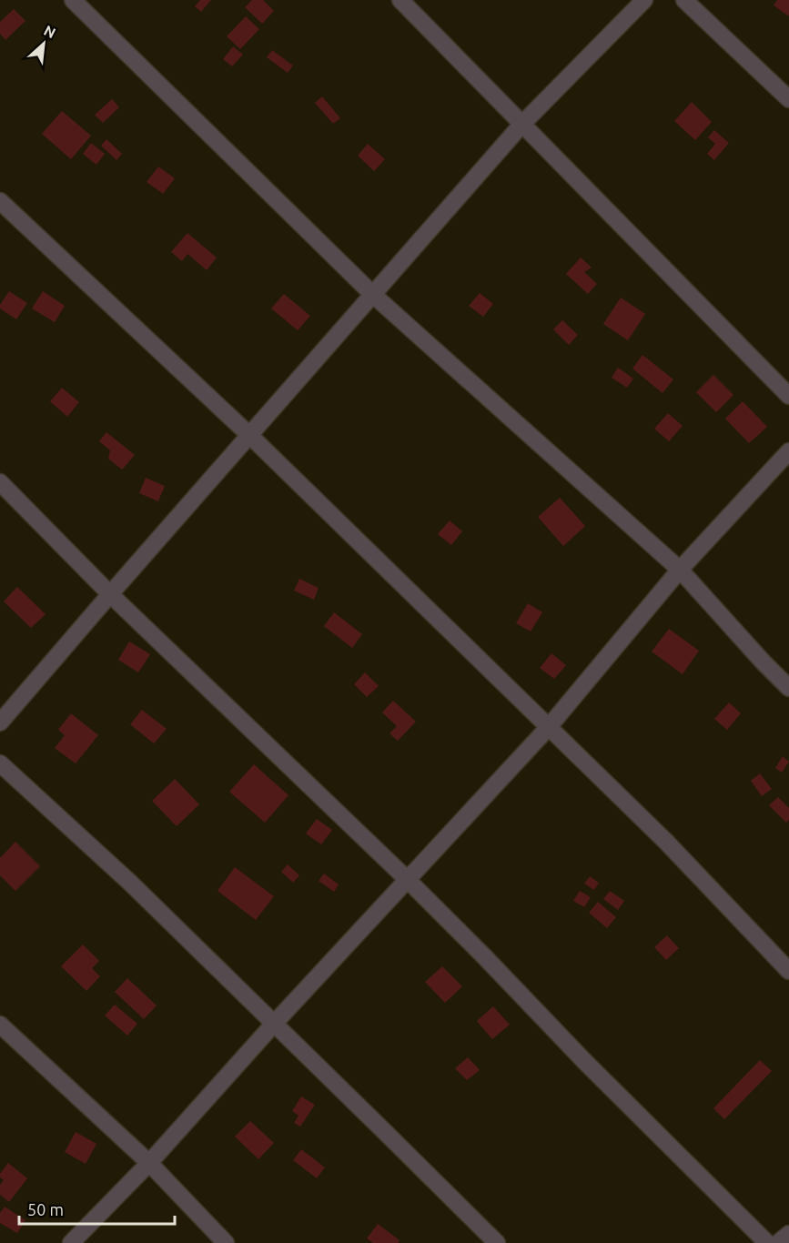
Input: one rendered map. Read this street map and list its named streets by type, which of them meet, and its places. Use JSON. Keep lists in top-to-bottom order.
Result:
{
  "scale_bar": "50 m",
  "north": "top right"
}
